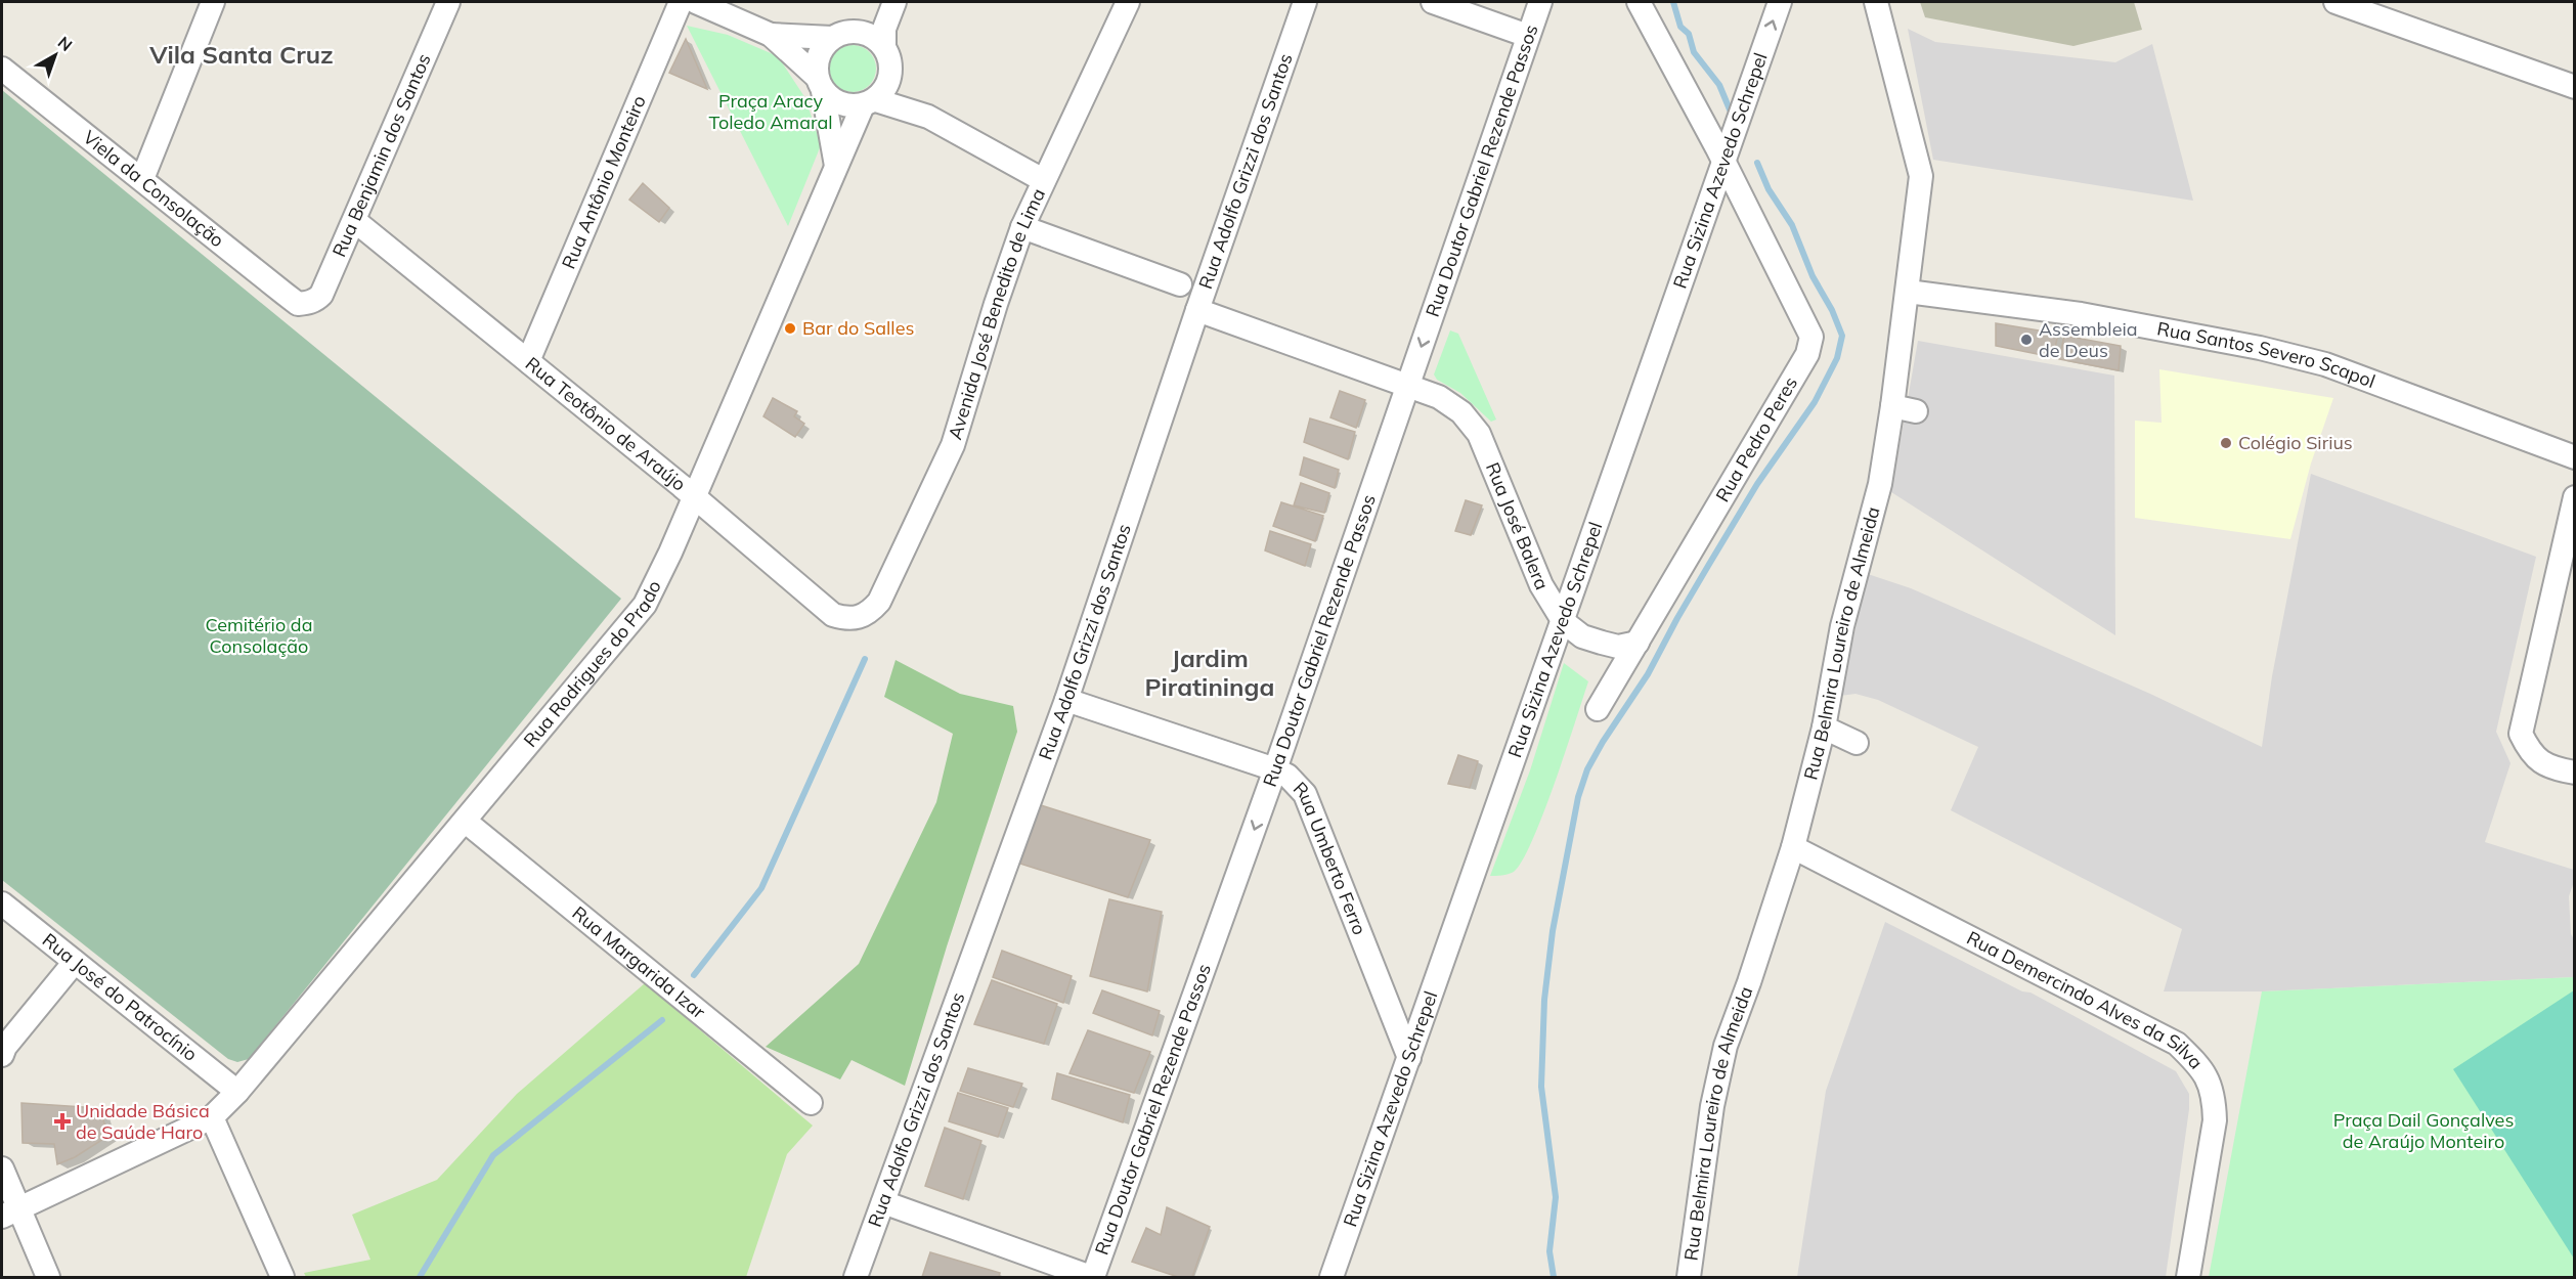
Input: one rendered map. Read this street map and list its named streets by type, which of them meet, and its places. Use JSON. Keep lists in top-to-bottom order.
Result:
{
  "streets": {
    "street": [
      "Rua Benjamin dos Santos",
      "Rua Adolfo Grizzi dos Santos",
      "Rua Doutor Gabriel Rezende Passos",
      "Rua Sizina Azevedo Schrepel",
      "Rua Antônio Monteiro",
      "Viela da Consolação",
      "Avenida José Benedito de Lima",
      "Rua Santos Severo Scapol",
      "Rua Teotônio de Araújo",
      "Rua Pedro Peres",
      "Rua José Balera",
      "Rua Belmira Loureiro de Almeida",
      "Rua Rodrigues do Prado",
      "Rua Umberto Ferro",
      "Rua Margarida Izar",
      "Rua José do Patrocínio",
      "Rua Demercindo Alves da Silva"
    ]
  },
  "crossings": [
    ["Rua Benjamin dos Santos", "Viela da Consolação"],
    ["Rua Benjamin dos Santos", "Rua Teotônio de Araújo"],
    ["Rua Adolfo Grizzi dos Santos", "Rua José Balera"],
    ["Rua Adolfo Grizzi dos Santos", "Rua Umberto Ferro"],
    ["Rua Doutor Gabriel Rezende Passos", "Rua José Balera"],
    ["Rua Doutor Gabriel Rezende Passos", "Rua Umberto Ferro"],
    ["Rua Sizina Azevedo Schrepel", "Rua Pedro Peres"],
    ["Rua Sizina Azevedo Schrepel", "Rua José Balera"],
    ["Rua Sizina Azevedo Schrepel", "Rua Umberto Ferro"],
    ["Rua Antônio Monteiro", "Rua Teotônio de Araújo"],
    ["Avenida José Benedito de Lima", "Rua Teotônio de Araújo"],
    ["Rua Santos Severo Scapol", "Rua Belmira Loureiro de Almeida"],
    ["Rua Teotônio de Araújo", "Rua Rodrigues do Prado"],
    ["Rua Pedro Peres", "Rua José Balera"],
    ["Rua Belmira Loureiro de Almeida", "Rua Demercindo Alves da Silva"],
    ["Rua Rodrigues do Prado", "Rua Margarida Izar"],
    ["Rua Rodrigues do Prado", "Rua José do Patrocínio"]
  ],
  "one_way": ["Rua Doutor Gabriel Rezende Passos"],
  "districts": ["Vila Santa Cruz", "Jardim Piratininga"],
  "parks": ["Praça Aracy Toledo Amaral", "Cemitério da Consolação", "Praça Dail Gonçalves de Araújo Monteiro"],
  "places": {
    "other": ["Bar do Salles", "Assembleia de Deus", "Colégio Sirius"],
    "health": ["Unidade Básica de Saúde Haro"]
  },
  "north": "top right"
}
